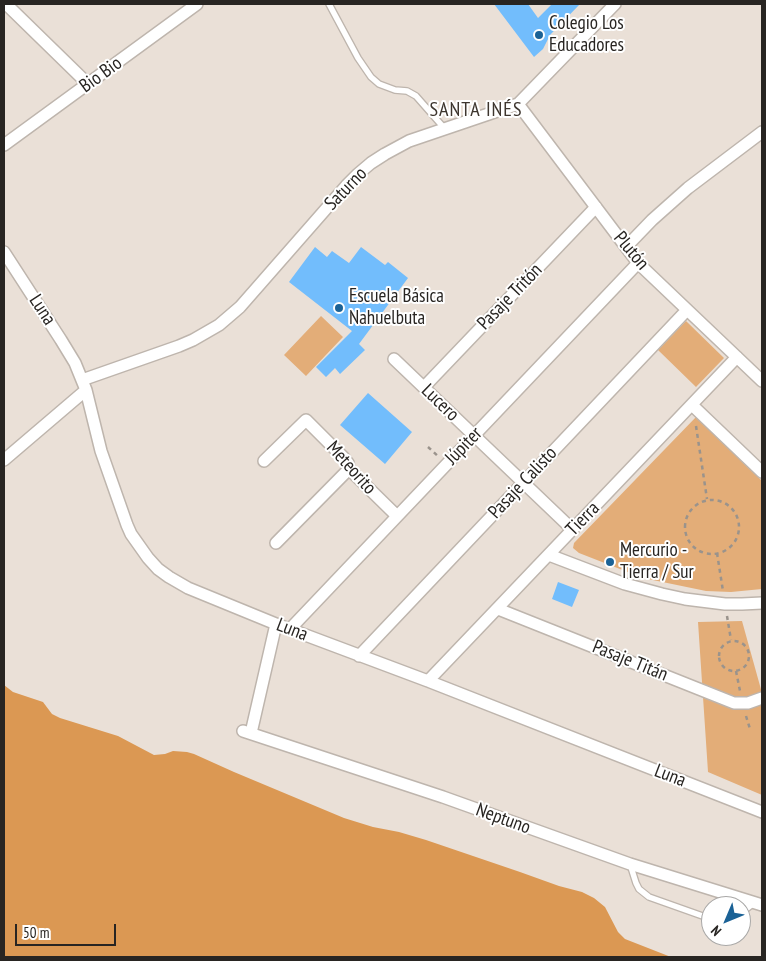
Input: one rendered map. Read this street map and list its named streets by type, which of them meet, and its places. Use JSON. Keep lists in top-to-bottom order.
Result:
{
  "streets": {
    "street": [
      "Bio Bio",
      "Saturno",
      "Plutón",
      "Pasaje Tritón",
      "Luna",
      "Lucero",
      "Júpiter",
      "Meteorito",
      "Pasaje Calisto",
      "Tierra",
      "Pasaje Titán",
      "Neptuno"
    ]
  },
  "crossings": [
    ["Saturno", "Plutón"],
    ["Saturno", "Luna"],
    ["Plutón", "Pasaje Tritón"],
    ["Plutón", "Júpiter"],
    ["Plutón", "Pasaje Calisto"],
    ["Plutón", "Tierra"],
    ["Pasaje Tritón", "Lucero"],
    ["Luna", "Júpiter"],
    ["Luna", "Pasaje Calisto"],
    ["Luna", "Tierra"],
    ["Luna", "Neptuno"],
    ["Lucero", "Júpiter"],
    ["Lucero", "Pasaje Calisto"],
    ["Lucero", "Tierra"],
    ["Júpiter", "Meteorito"],
    ["Tierra", "Pasaje Titán"]
  ],
  "districts": ["SANTA INÉS"],
  "places": ["Colegio Los Educadores", "Escuela Básica Nahuelbuta", "Mercurio - Tierra / Sur"],
  "scale_bar": "50 m",
  "north": "bottom left"
}
